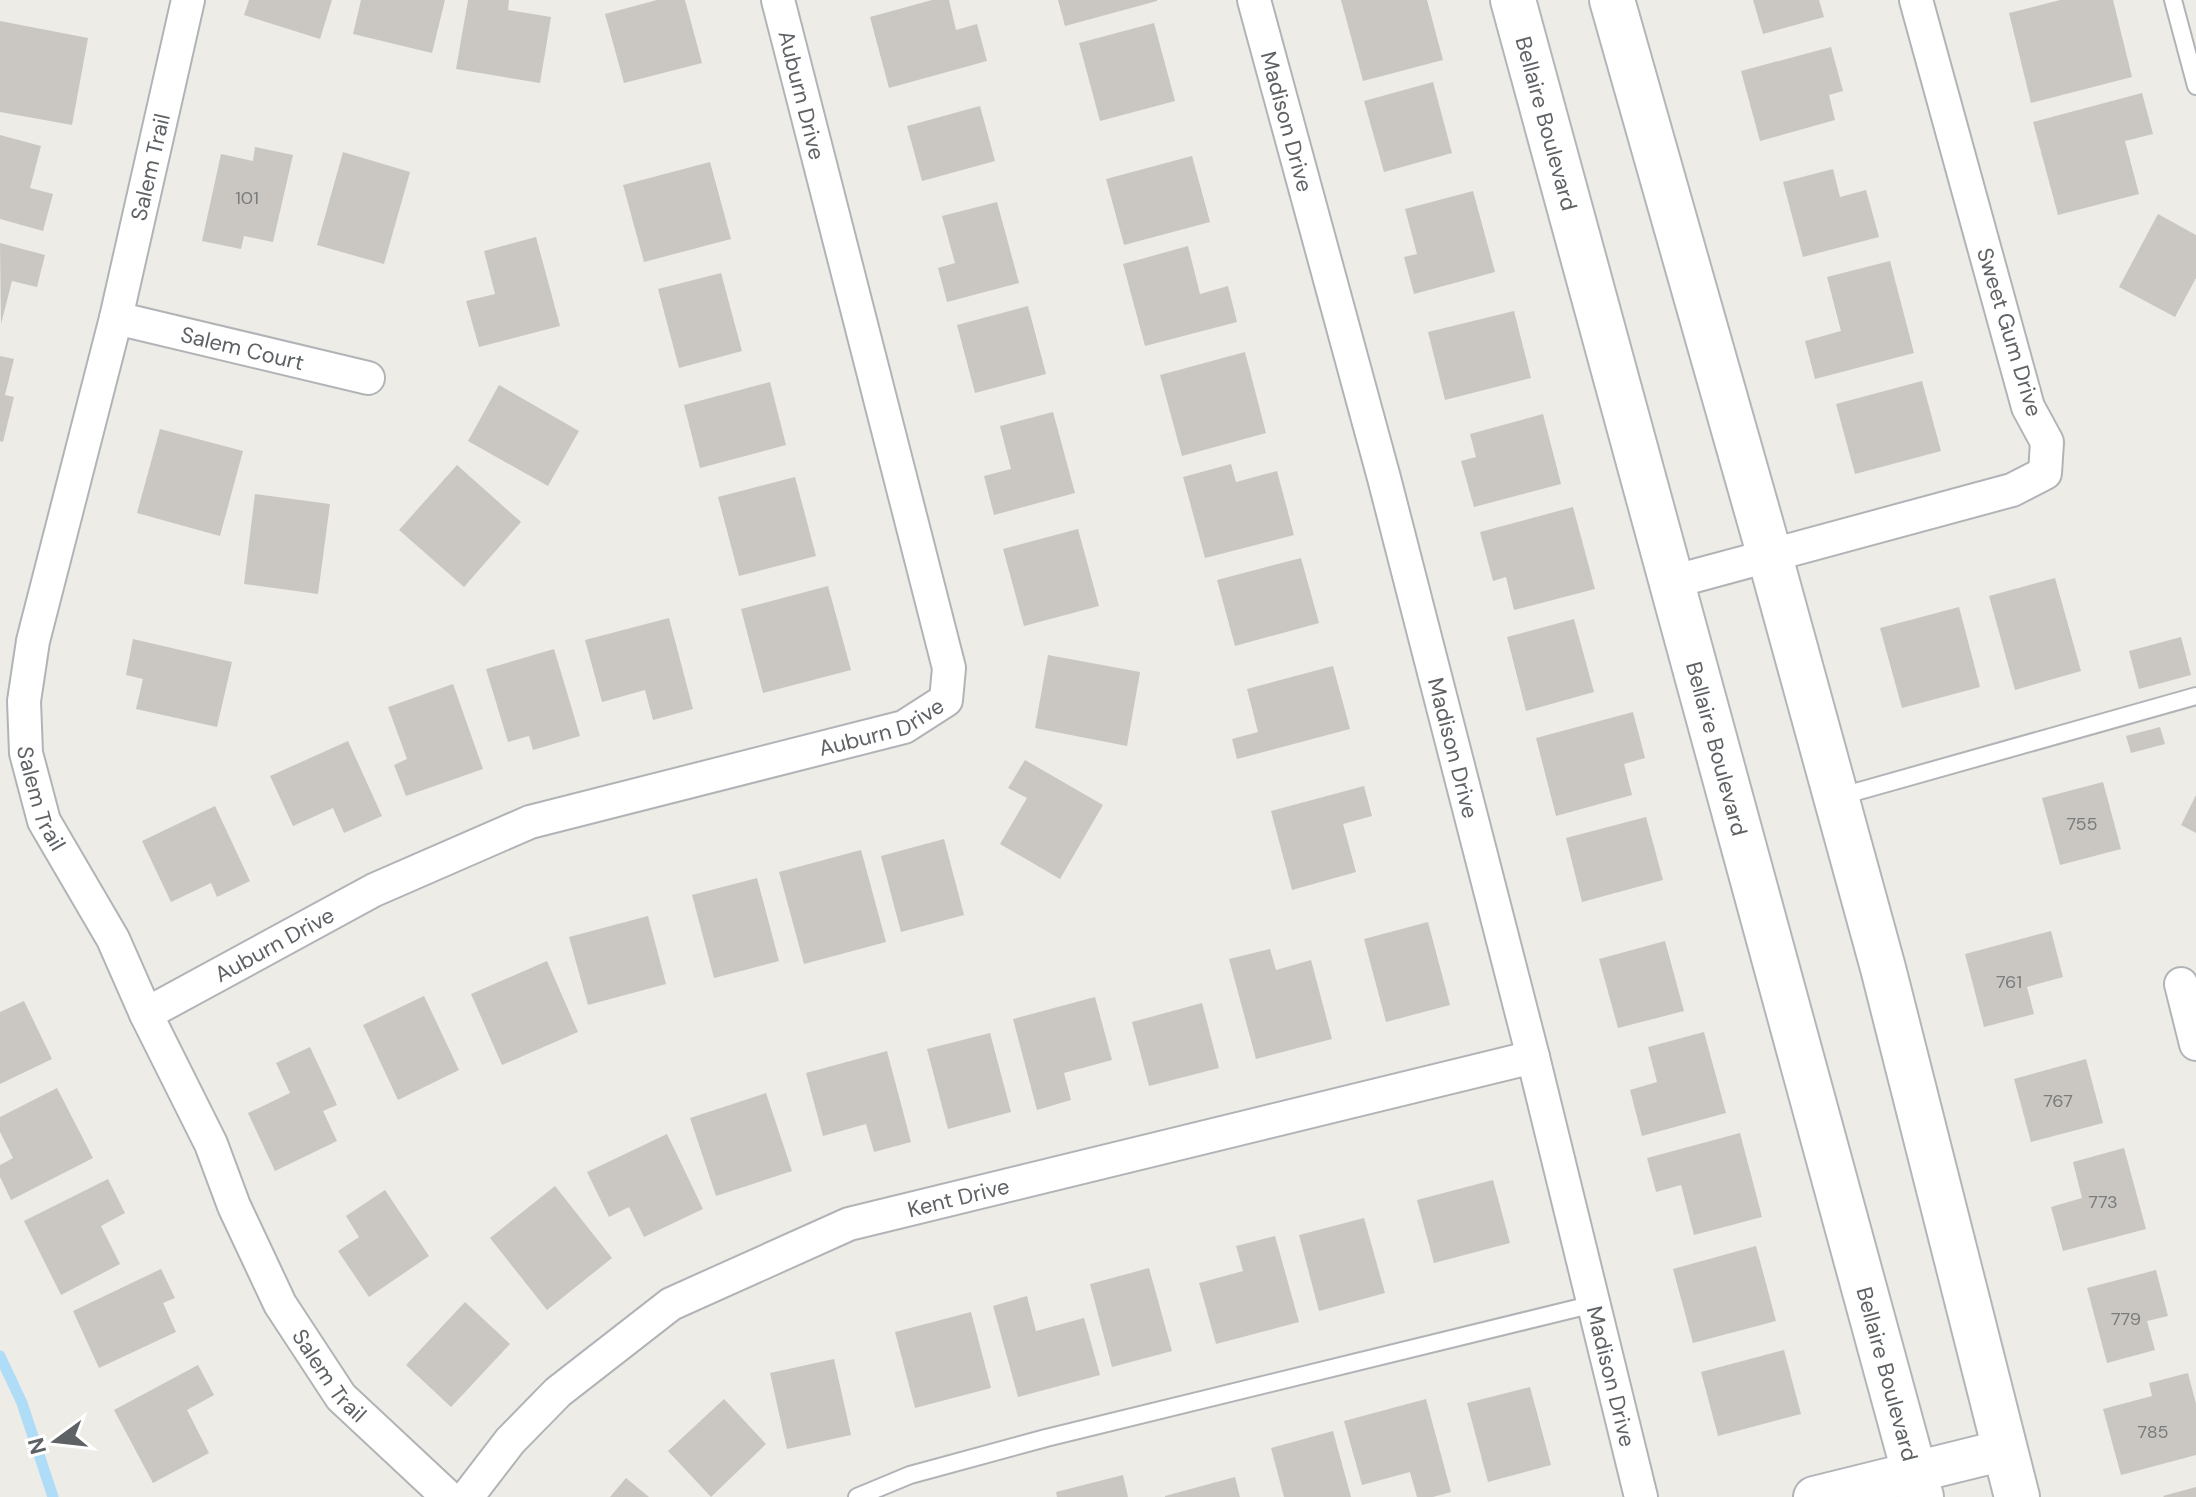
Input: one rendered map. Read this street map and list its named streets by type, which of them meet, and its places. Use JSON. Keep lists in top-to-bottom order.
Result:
{
  "streets": {
    "main road": ["Bellaire Boulevard"],
    "street": [
      "Auburn Drive",
      "Madison Drive",
      "Salem Trail",
      "Sweet Gum Drive",
      "Salem Court",
      "Kent Drive"
    ]
  },
  "crossings": [
    ["Auburn Drive", "Salem Trail"],
    ["Madison Drive", "Kent Drive"],
    ["Bellaire Boulevard", "Sweet Gum Drive"],
    ["Salem Trail", "Salem Court"]
  ],
  "house_numbers": [
    "101",
    "755",
    "761",
    "767",
    "773",
    "779",
    "785"
  ],
  "north": "left"
}
